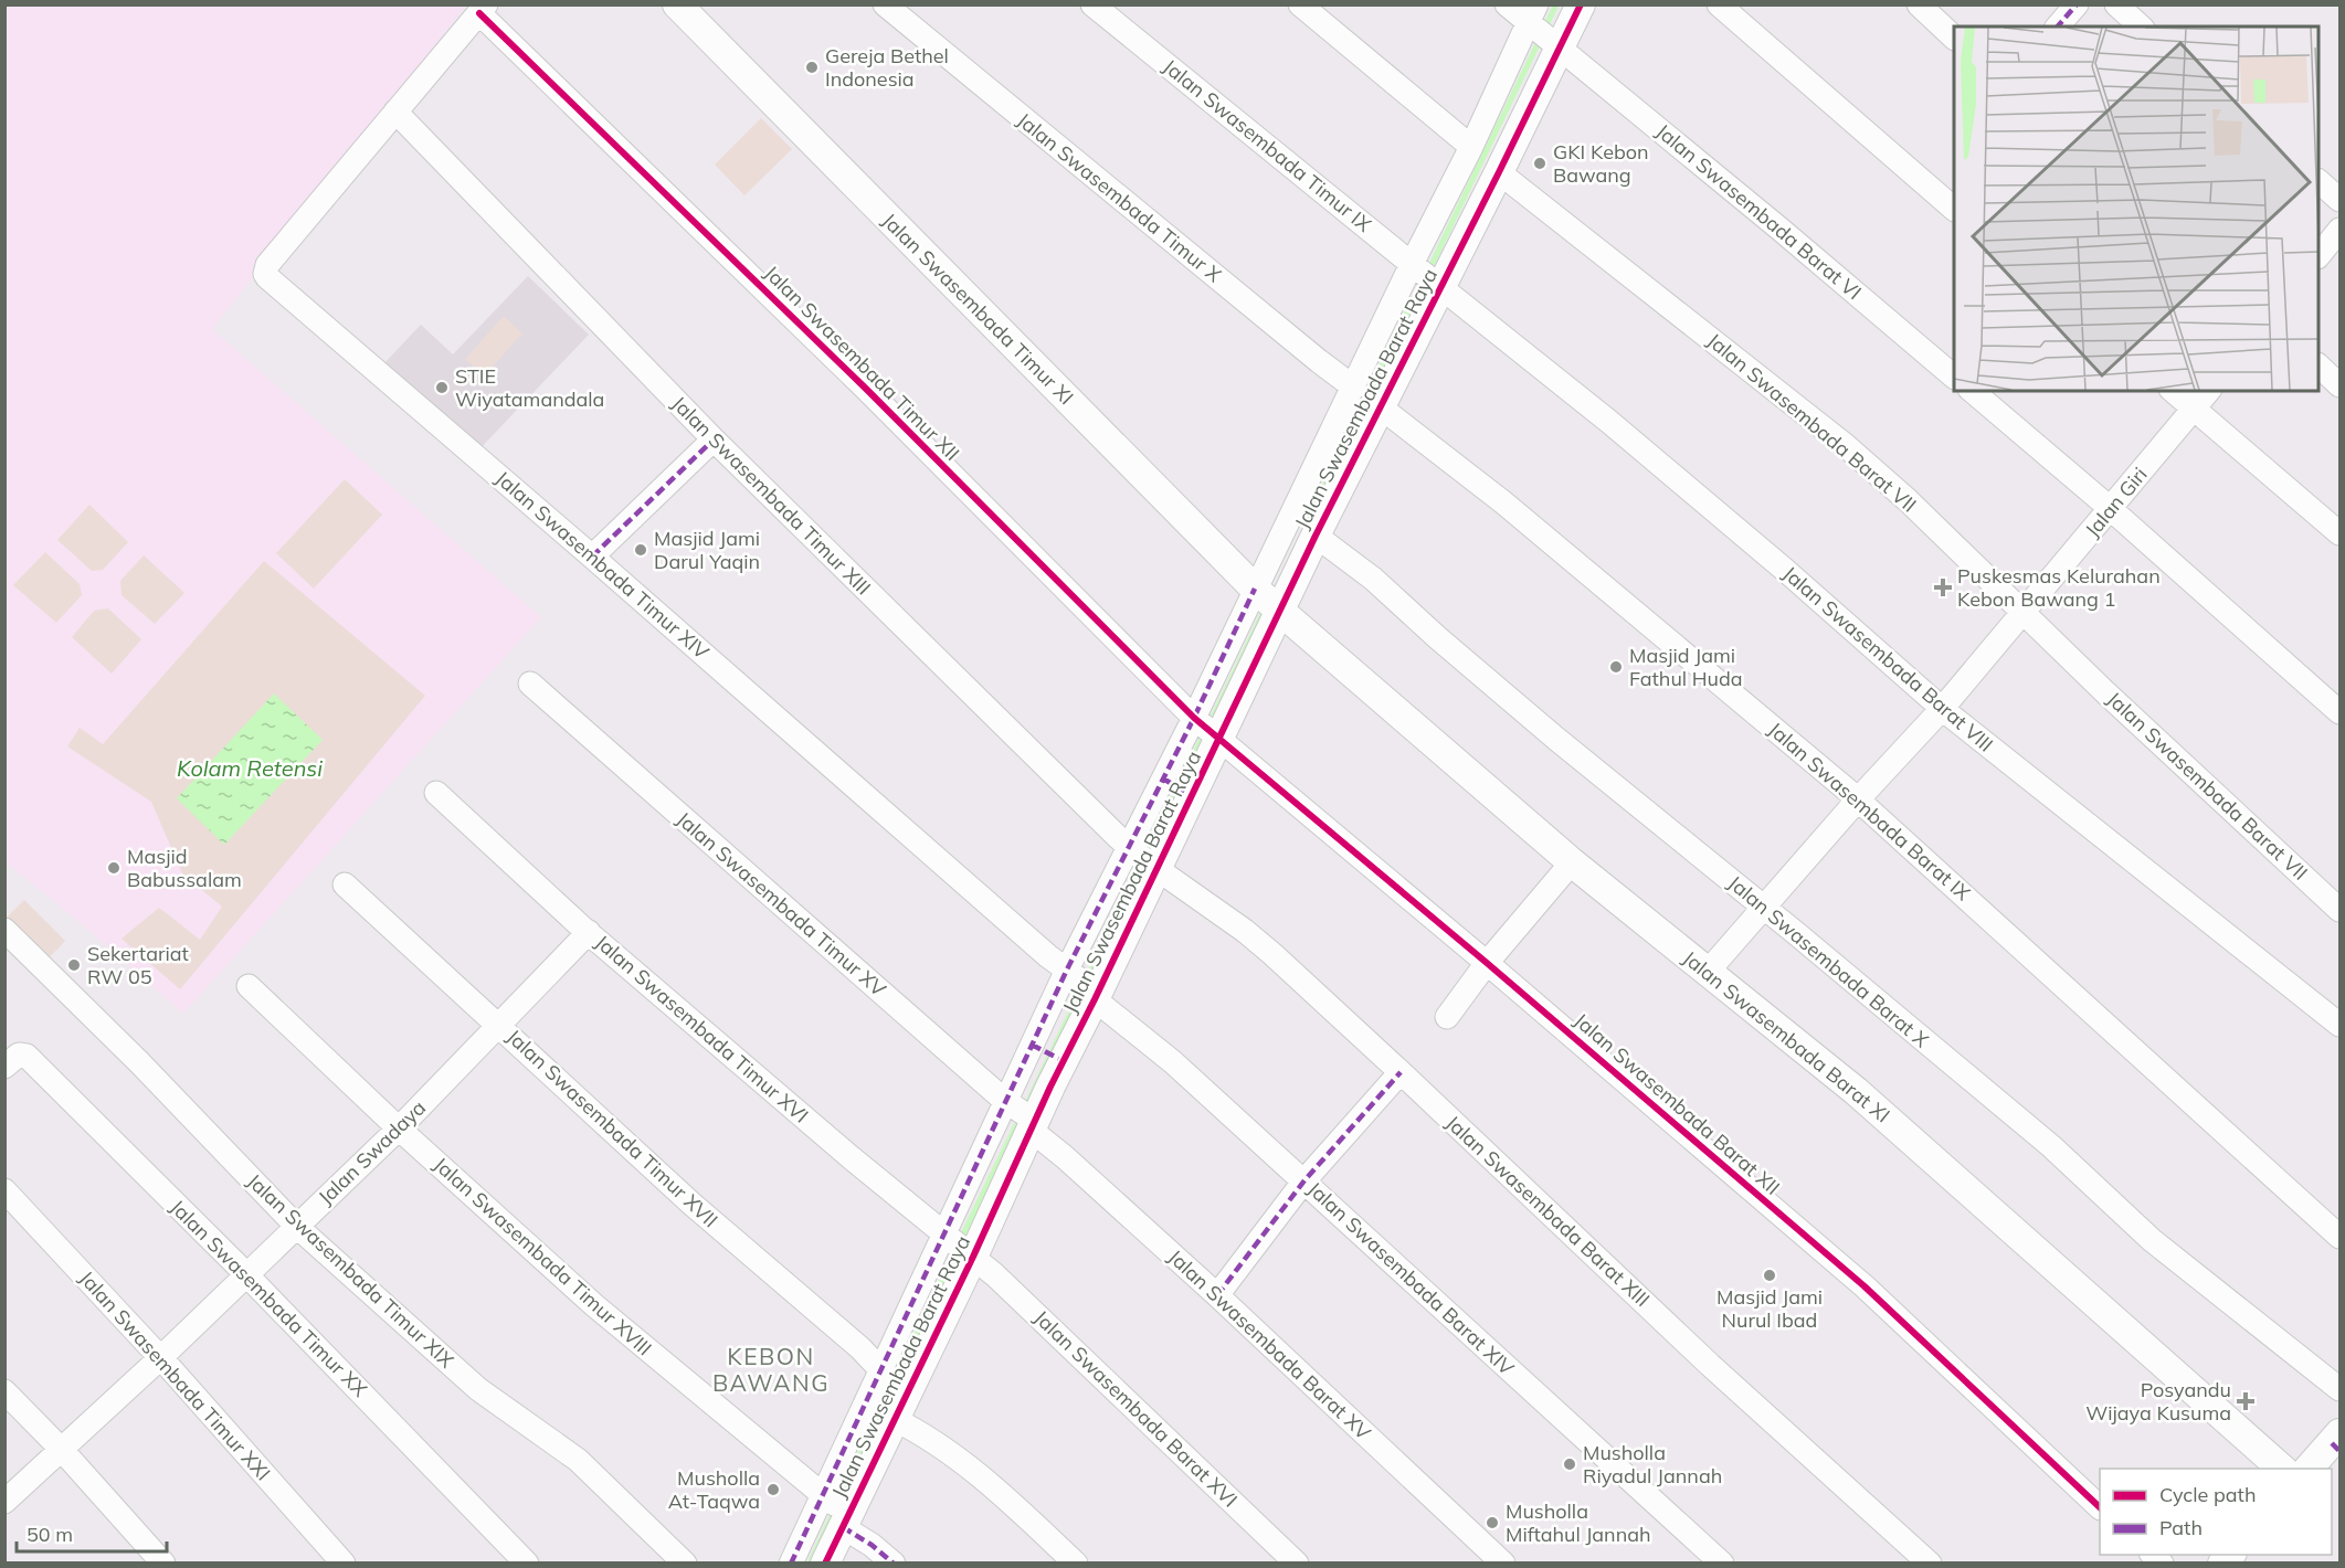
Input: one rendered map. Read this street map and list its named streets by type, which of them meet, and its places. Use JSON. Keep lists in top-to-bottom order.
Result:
{
  "streets": {
    "street": [
      "Jalan Swasembada Timur IX",
      "Jalan Swasembada Timur X",
      "Jalan Swasembada Barat VI",
      "Jalan Swasembada Timur XI",
      "Jalan Swasembada Timur XII",
      "Jalan Swasembada Barat Raya",
      "Jalan Swasembada Barat VII",
      "Jalan Swasembada Timur XIII",
      "Jalan Giri",
      "Jalan Swasembada Timur XIV",
      "Jalan Swasembada Barat VIII",
      "Jalan Swasembada Barat IX",
      "Jalan Swasembada Timur XV",
      "Jalan Swasembada Barat X",
      "Jalan Swasembada Timur XVI",
      "Jalan Swasembada Barat XI",
      "Jalan Swasembada Barat XII",
      "Jalan Swasembada Timur XVII",
      "Jalan Swadaya",
      "Jalan Swasembada Barat XIII",
      "Jalan Swasembada Timur XVIII",
      "Jalan Swasembada Timur XIX",
      "Jalan Swasembada Barat XIV",
      "Jalan Swasembada Timur XX",
      "Jalan Swasembada Barat XV",
      "Jalan Swasembada Timur XXI",
      "Jalan Swasembada Barat XVI"
    ]
  },
  "crossings": [
    ["Jalan Swasembada Timur IX", "Jalan Swasembada Barat Raya"],
    ["Jalan Swasembada Timur IX", "Jalan Swasembada Barat VIII"],
    ["Jalan Swasembada Barat VI", "Jalan Swasembada Barat Raya"],
    ["Jalan Swasembada Timur XI", "Jalan Swasembada Barat Raya"],
    ["Jalan Swasembada Timur XI", "Jalan Swasembada Barat XI"],
    ["Jalan Swasembada Timur XII", "Jalan Swasembada Barat Raya"],
    ["Jalan Swasembada Timur XII", "Jalan Swasembada Barat XII"],
    ["Jalan Swasembada Barat Raya", "Jalan Swasembada Barat VII"],
    ["Jalan Swasembada Barat Raya", "Jalan Swasembada Timur XIII"],
    ["Jalan Swasembada Barat Raya", "Jalan Swasembada Timur XIV"],
    ["Jalan Swasembada Barat Raya", "Jalan Swasembada Barat VIII"],
    ["Jalan Swasembada Barat Raya", "Jalan Swasembada Barat IX"],
    ["Jalan Swasembada Barat Raya", "Jalan Swasembada Timur XV"],
    ["Jalan Swasembada Barat Raya", "Jalan Swasembada Barat X"],
    ["Jalan Swasembada Barat Raya", "Jalan Swasembada Timur XVI"],
    ["Jalan Swasembada Barat Raya", "Jalan Swasembada Barat XI"],
    ["Jalan Swasembada Barat Raya", "Jalan Swasembada Barat XII"],
    ["Jalan Swasembada Barat Raya", "Jalan Swasembada Barat XIII"],
    ["Jalan Swasembada Barat Raya", "Jalan Swasembada Timur XVIII"],
    ["Jalan Swasembada Barat Raya", "Jalan Swasembada Barat XIV"],
    ["Jalan Swasembada Barat Raya", "Jalan Swasembada Barat XV"],
    ["Jalan Swasembada Barat Raya", "Jalan Swasembada Barat XVI"],
    ["Jalan Swasembada Barat VII", "Jalan Giri"],
    ["Jalan Swasembada Timur XIII", "Jalan Swasembada Timur XIV"],
    ["Jalan Swasembada Timur XIII", "Jalan Swasembada Barat XIII"],
    ["Jalan Giri", "Jalan Swasembada Barat VIII"],
    ["Jalan Giri", "Jalan Swasembada Barat IX"],
    ["Jalan Giri", "Jalan Swasembada Barat X"],
    ["Jalan Giri", "Jalan Swasembada Barat XI"],
    ["Jalan Swasembada Timur XIV", "Jalan Swasembada Barat XIV"],
    ["Jalan Swasembada Timur XV", "Jalan Swasembada Barat XV"],
    ["Jalan Swasembada Timur XVI", "Jalan Swadaya"],
    ["Jalan Swasembada Timur XVI", "Jalan Swasembada Barat XVI"],
    ["Jalan Swasembada Timur XVII", "Jalan Swadaya"],
    ["Jalan Swadaya", "Jalan Swasembada Timur XVIII"],
    ["Jalan Swadaya", "Jalan Swasembada Timur XIX"],
    ["Jalan Swadaya", "Jalan Swasembada Timur XX"],
    ["Jalan Swadaya", "Jalan Swasembada Timur XXI"]
  ],
  "districts": ["KEBON BAWANG"],
  "water": ["Kolam Retensi"],
  "places": {
    "other": [
      "Gereja Bethel Indonesia",
      "GKI Kebon Bawang",
      "STIE Wiyatamandala",
      "Masjid Jami Darul Yaqin",
      "Masjid Jami Fathul Huda",
      "Masjid Babussalam",
      "Sekertariat RW 05",
      "Masjid Jami Nurul Ibad",
      "Musholla Riyadul Jannah",
      "Musholla At-Taqwa",
      "Musholla Miftahul Jannah"
    ],
    "health": ["Puskesmas Kelurahan Kebon Bawang 1", "Posyandu Wijaya Kusuma"]
  },
  "legend": ["Cycle path", "Path"],
  "scale_bar": "50 m"
}
